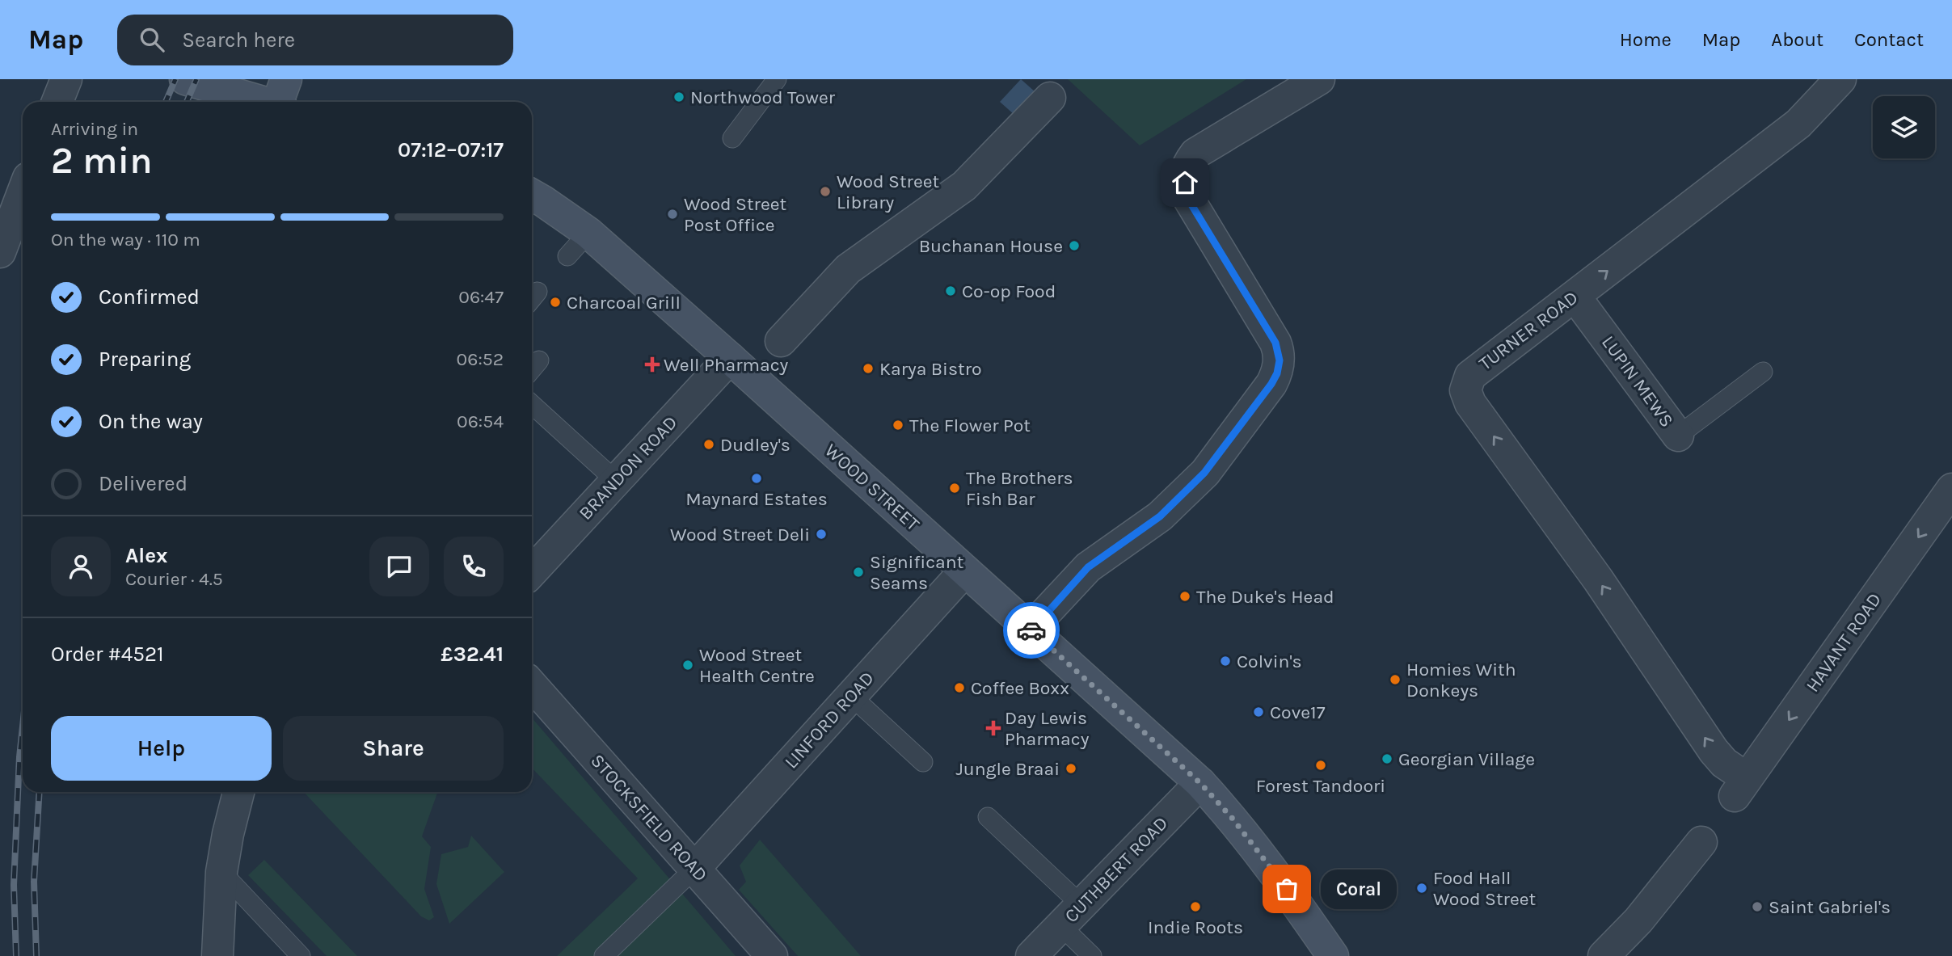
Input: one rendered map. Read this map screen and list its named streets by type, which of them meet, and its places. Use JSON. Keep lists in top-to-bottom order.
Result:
{
  "streets": {
    "main road": ["WOOD STREET"],
    "street": [
      "TURNER ROAD",
      "LUPIN MEWS",
      "BRANDON ROAD",
      "HAVANT ROAD",
      "LINFORD ROAD",
      "STOCKSFIELD ROAD",
      "CUTHBERT ROAD"
    ]
  },
  "crossings": [
    ["TURNER ROAD", "LUPIN MEWS"],
    ["TURNER ROAD", "HAVANT ROAD"],
    ["BRANDON ROAD", "WOOD STREET"],
    ["WOOD STREET", "LINFORD ROAD"],
    ["WOOD STREET", "CUTHBERT ROAD"],
    ["LINFORD ROAD", "STOCKSFIELD ROAD"]
  ],
  "one_way": ["HAVANT ROAD"],
  "places": {
    "other": [
      "Northwood Tower",
      "Wood Street Library",
      "Wood Street Post Office",
      "Buchanan House",
      "Co-op Food",
      "Charcoal Grill",
      "Karya Bistro",
      "The Flower Pot",
      "Dudley's",
      "Maynard Estates",
      "The Brothers Fish Bar",
      "Wood Street Deli",
      "Significant Seams",
      "The Duke's Head",
      "Colvin's",
      "Wood Street Health Centre",
      "Homies With Donkeys",
      "Coffee Boxx",
      "Cove17",
      "Georgian Village",
      "Forest Tandoori",
      "Jungle Braai",
      "Food Hall Wood Street",
      "Coral",
      "Indie Roots",
      "Saint Gabriel's"
    ],
    "health": ["Well Pharmacy", "Day Lewis Pharmacy"]
  },
  "page": {
    "header": "Map",
    "search": "Search here",
    "nav": [
      "Home",
      "Map",
      "About",
      "Contact"
    ],
    "heading": ["2 min", "Arriving in", "07:12–07:17"],
    "panel": [
      "Alex",
      "Courier · 4.5",
      "Order #4521",
      "£32.41"
    ],
    "bar": "On the way · 110 m",
    "list": [
      ["Confirmed", "06:47"],
      ["Preparing", "06:52"],
      ["On the way", "06:54"],
      "Delivered"
    ],
    "buttons": ["Help", "Share"],
    "bubble": "Coral"
  }
}
